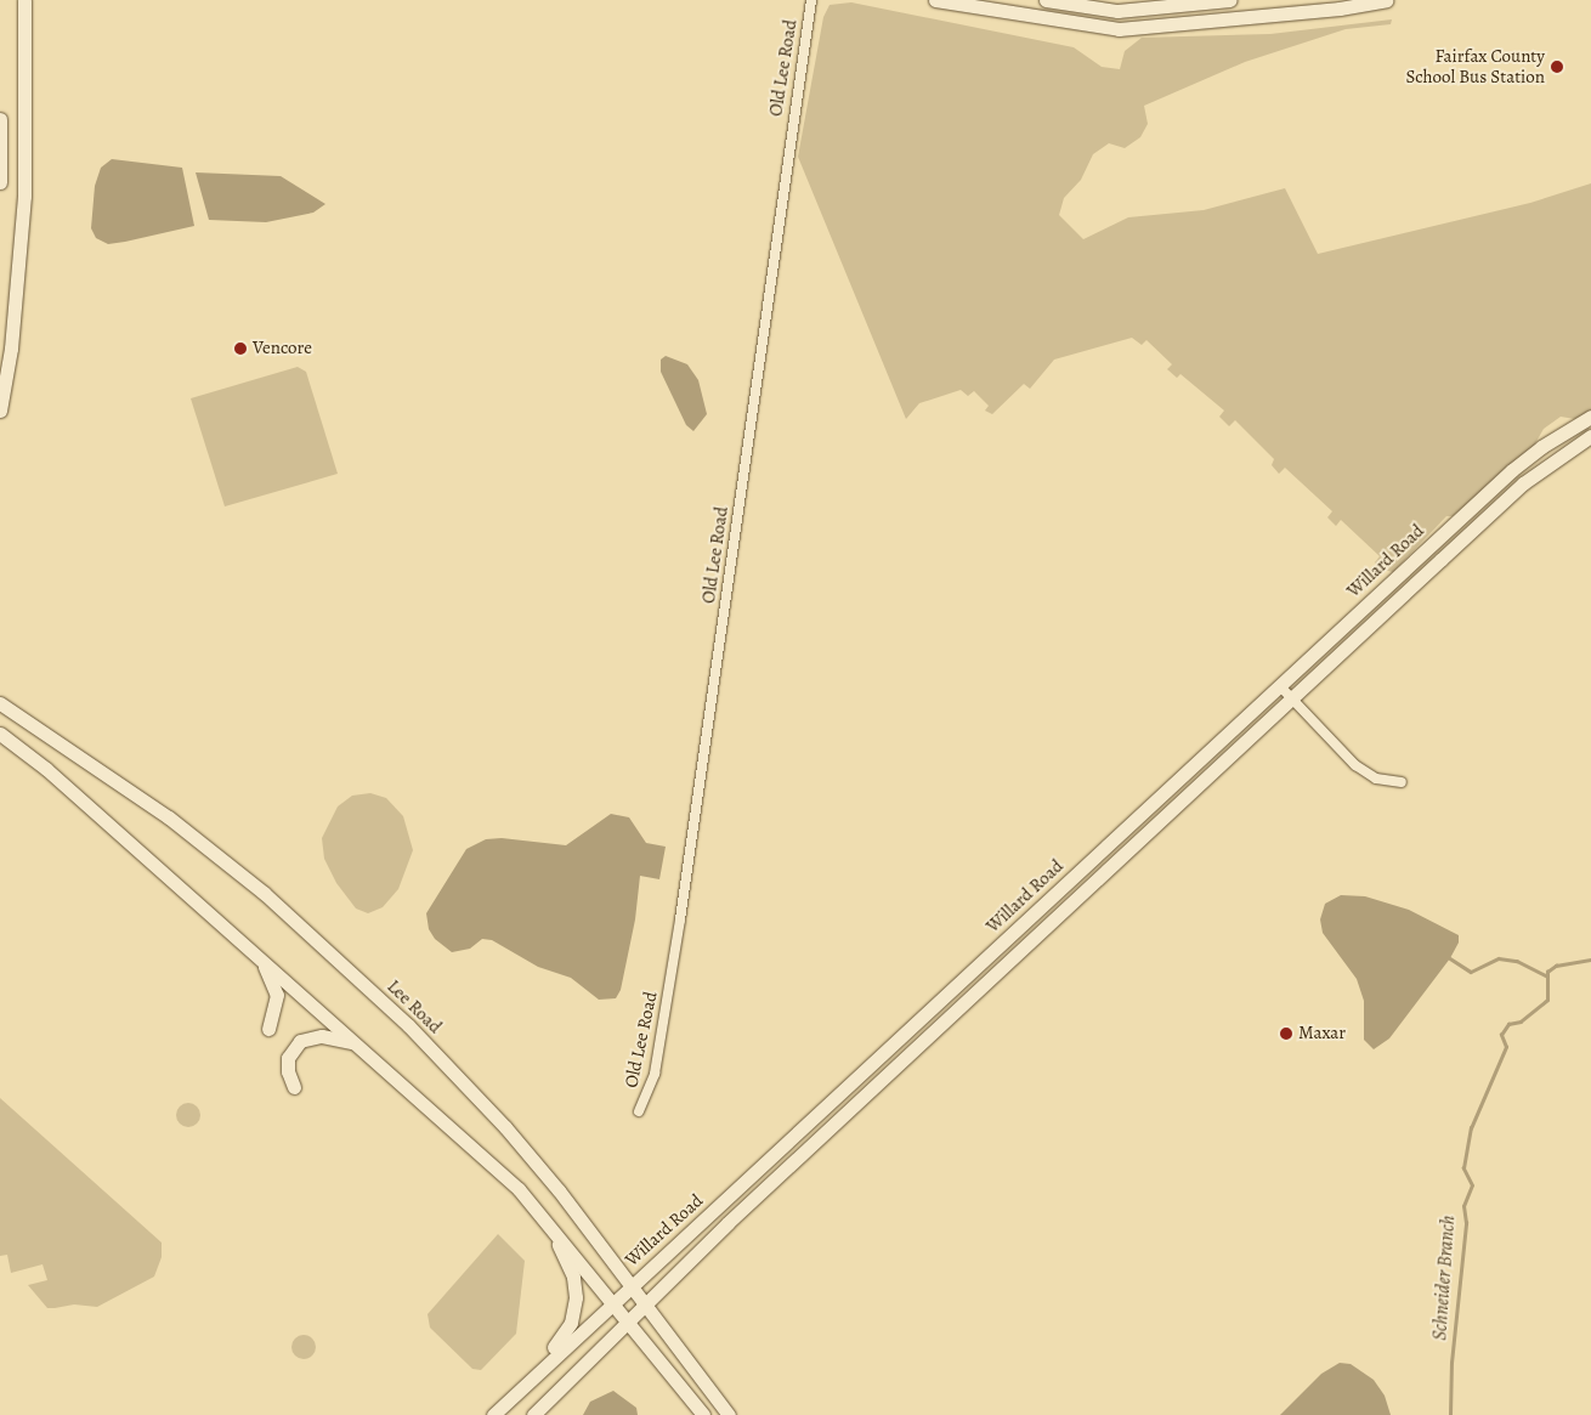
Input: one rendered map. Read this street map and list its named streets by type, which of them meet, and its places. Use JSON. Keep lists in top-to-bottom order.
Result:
{
  "streets": {
    "main road": ["Willard Road", "Lee Road"],
    "street": ["Old Lee Road"]
  },
  "crossings": [
    ["Willard Road", "Lee Road"]
  ],
  "water": ["Schneider Branch"],
  "places": ["Fairfax County School Bus Station", "Vencore", "Maxar"]
}
